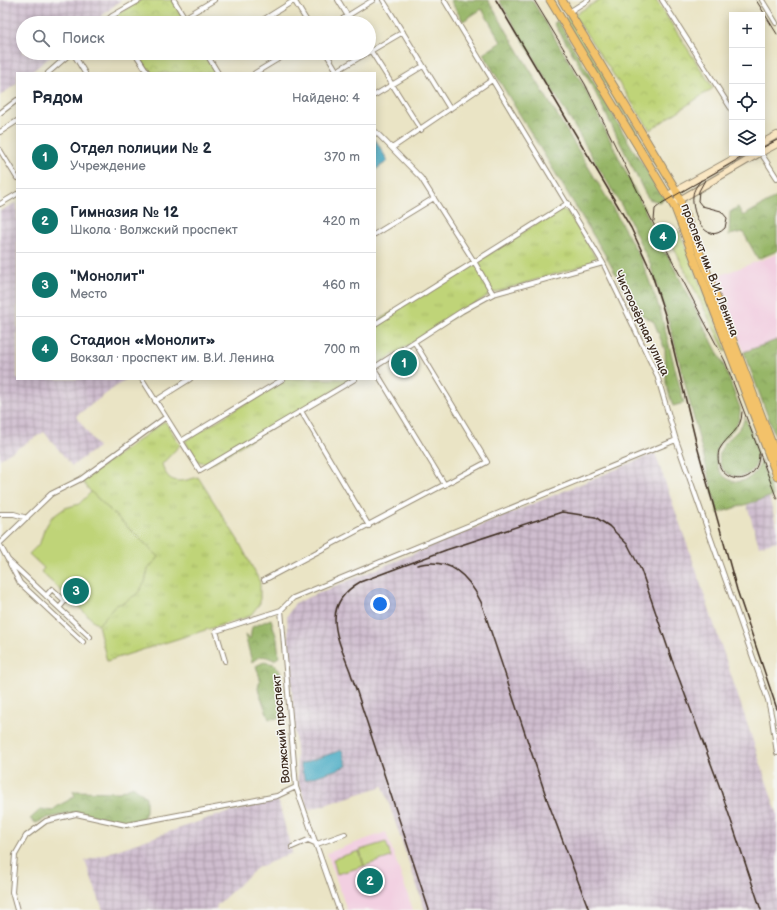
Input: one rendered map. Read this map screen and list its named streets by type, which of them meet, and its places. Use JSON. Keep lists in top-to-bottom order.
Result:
{
  "streets": {
    "main road": ["проспект им. В.И. Ленина"],
    "street": ["Чистоозёрная улица", "Волжский проспект"]
  },
  "page": {
    "map_buttons": ["+", "−"],
    "search": "Поиск",
    "heading": ["Рядом", "Найдено: 4"],
    "list": [
      {
        "mark": "1",
        "name": "Отдел полиции № 2",
        "note": "Учреждение",
        "value": "370 m"
      },
      {
        "mark": "2",
        "name": "Гимназия № 12",
        "note": "Школа · Волжский проспект",
        "value": "420 m"
      },
      {
        "mark": "3",
        "name": "\"Монолит\"",
        "note": "Место",
        "value": "460 m"
      },
      {
        "mark": "4",
        "name": "Стадион «Монолит»",
        "note": "Вокзал · проспект им. В.И. Ленина",
        "value": "700 m"
      }
    ],
    "pins": [
      "4",
      "1",
      "3",
      "2"
    ]
  }
}
